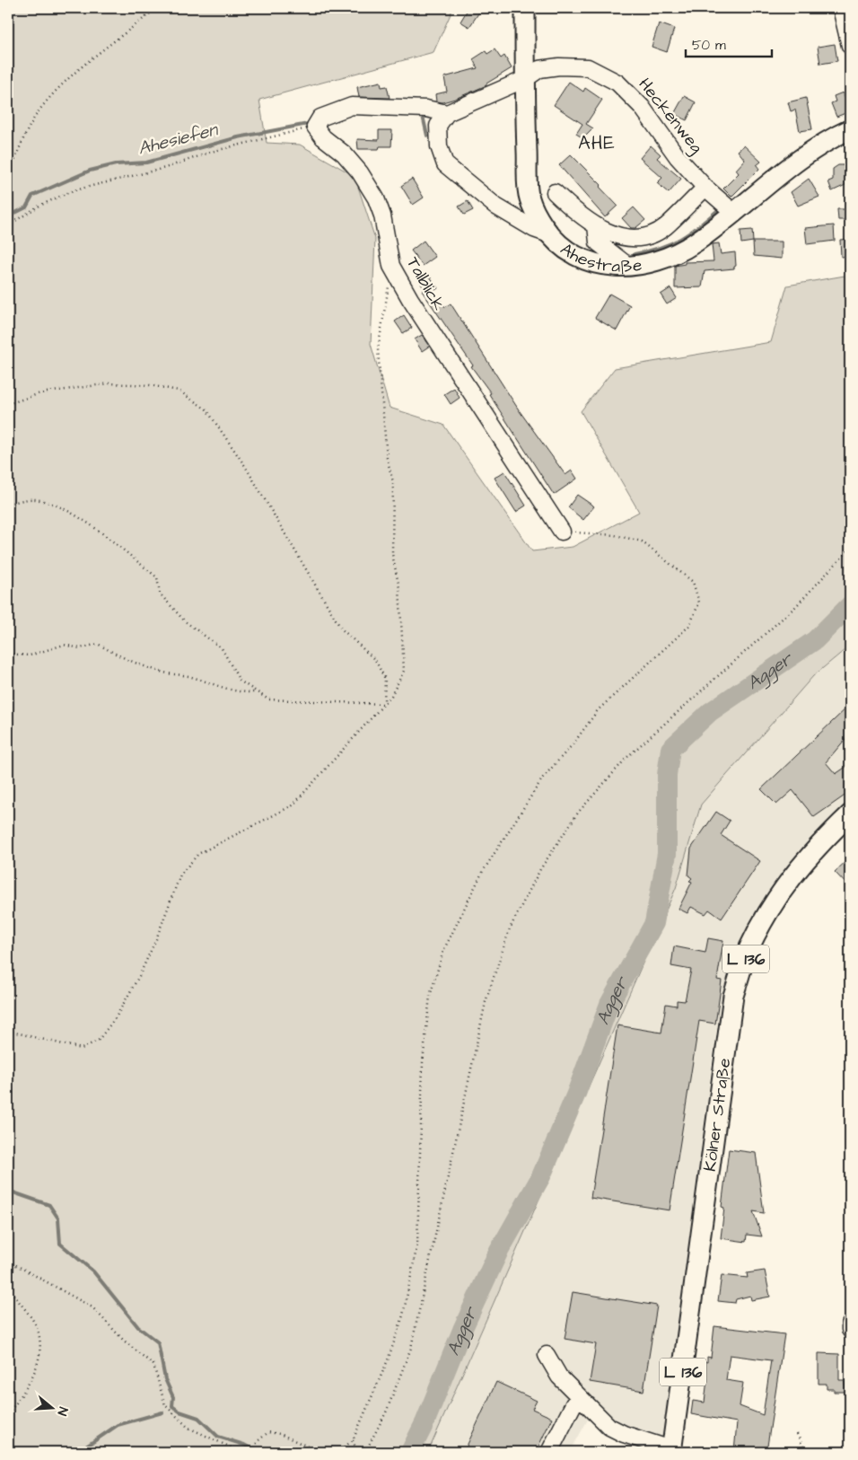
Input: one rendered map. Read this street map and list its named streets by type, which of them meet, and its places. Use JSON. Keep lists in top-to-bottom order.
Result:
{
  "streets": {
    "main road": ["Ahestraße", "L 136", "Kölner Straße"],
    "street": ["Heckenweg", "Talblick"]
  },
  "crossings": [
    ["Heckenweg", "Ahestraße"]
  ],
  "districts": ["AHE"],
  "water": ["Ahesiefen", "Agger"],
  "scale_bar": "50 m",
  "north": "right"
}
